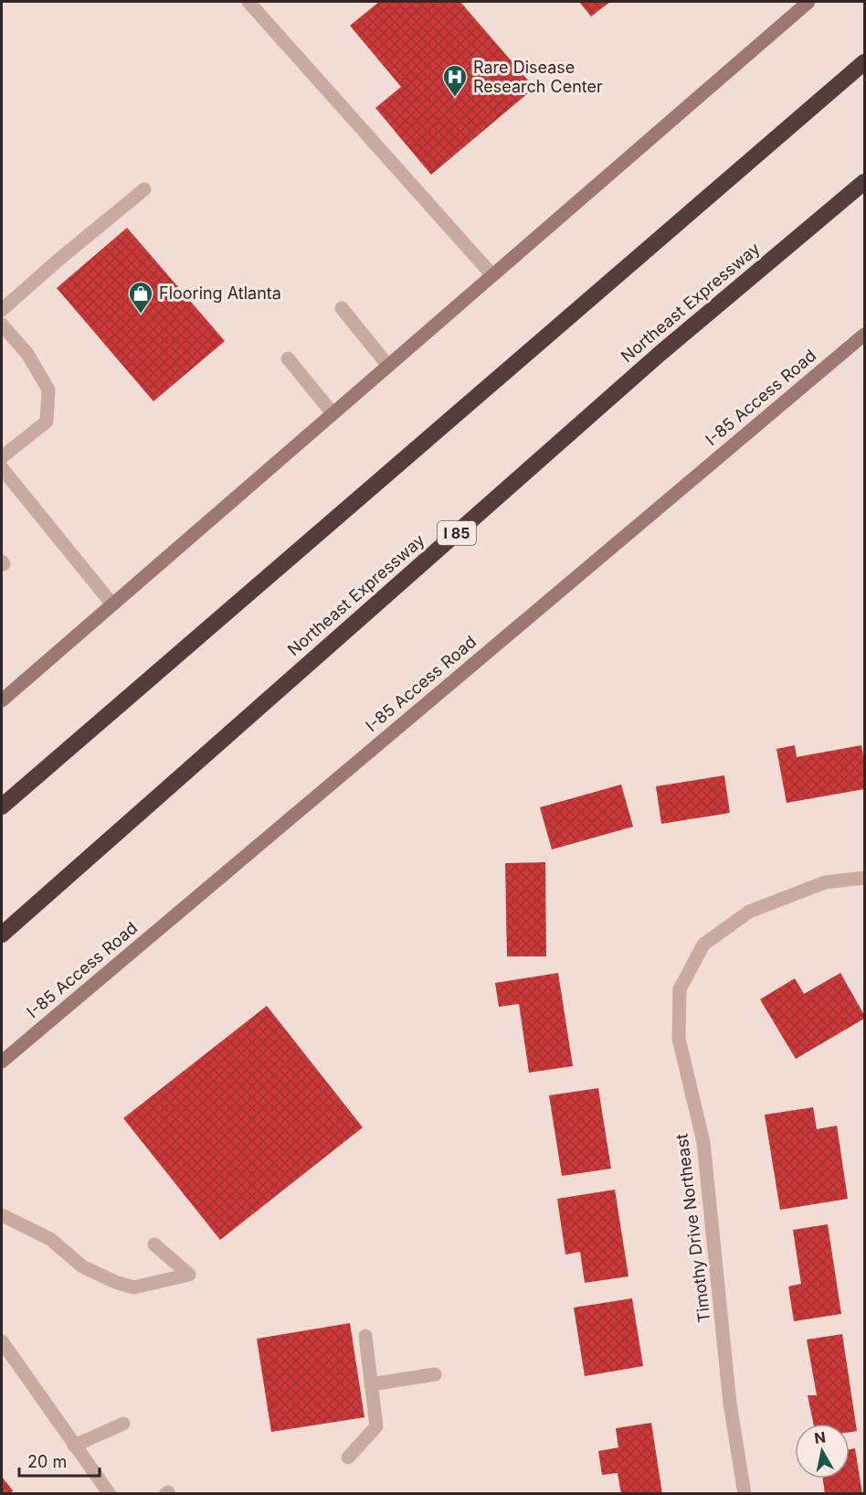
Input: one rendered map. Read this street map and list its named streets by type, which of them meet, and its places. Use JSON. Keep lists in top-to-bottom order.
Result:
{
  "streets": {
    "highway": ["Northeast Expressway", "I 85"],
    "main road": ["I-85 Access Road"],
    "street": ["Timothy Drive Northeast"]
  },
  "places": {
    "hospital": ["Rare Disease Research Center"],
    "shop": ["Flooring Atlanta"]
  },
  "scale_bar": "20 m",
  "north": "top"
}
